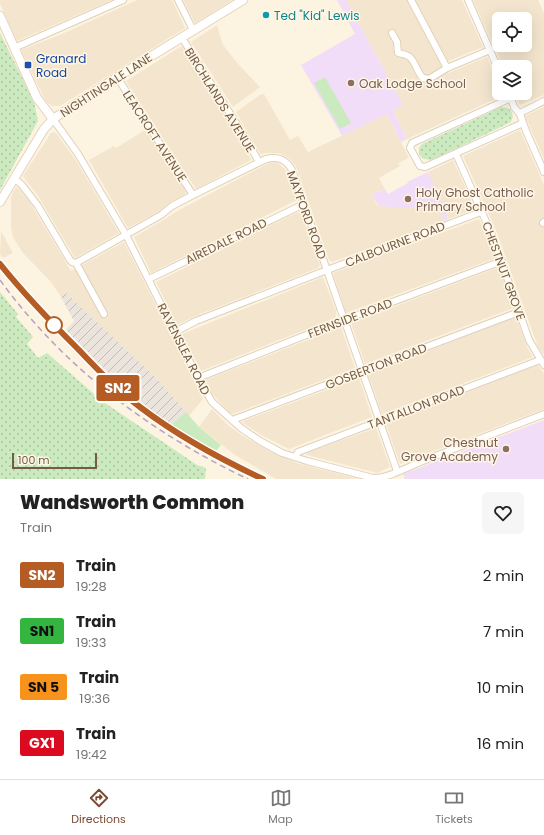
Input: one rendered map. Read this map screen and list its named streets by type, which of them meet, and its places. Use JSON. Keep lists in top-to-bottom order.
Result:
{
  "streets": {
    "main road": ["NIGHTINGALE LANE"],
    "street": [
      "BIRCHLANDS AVENUE",
      "LEACROFT AVENUE",
      "MAYFORD ROAD",
      "AIREDALE ROAD",
      "CALBOURNE ROAD",
      "CHESTNUT GROVE",
      "FERNSIDE ROAD",
      "RAVENSLEA ROAD",
      "GOSBERTON ROAD",
      "TANTALLON ROAD"
    ]
  },
  "crossings": [
    ["NIGHTINGALE LANE", "BIRCHLANDS AVENUE"],
    ["NIGHTINGALE LANE", "LEACROFT AVENUE"],
    ["NIGHTINGALE LANE", "RAVENSLEA ROAD"],
    ["BIRCHLANDS AVENUE", "MAYFORD ROAD"],
    ["LEACROFT AVENUE", "MAYFORD ROAD"],
    ["MAYFORD ROAD", "AIREDALE ROAD"],
    ["MAYFORD ROAD", "CALBOURNE ROAD"],
    ["MAYFORD ROAD", "FERNSIDE ROAD"],
    ["MAYFORD ROAD", "RAVENSLEA ROAD"],
    ["MAYFORD ROAD", "GOSBERTON ROAD"],
    ["MAYFORD ROAD", "TANTALLON ROAD"],
    ["AIREDALE ROAD", "RAVENSLEA ROAD"],
    ["CALBOURNE ROAD", "CHESTNUT GROVE"],
    ["CALBOURNE ROAD", "RAVENSLEA ROAD"],
    ["CHESTNUT GROVE", "FERNSIDE ROAD"],
    ["CHESTNUT GROVE", "GOSBERTON ROAD"],
    ["CHESTNUT GROVE", "TANTALLON ROAD"],
    ["FERNSIDE ROAD", "RAVENSLEA ROAD"],
    ["RAVENSLEA ROAD", "GOSBERTON ROAD"],
    ["RAVENSLEA ROAD", "TANTALLON ROAD"]
  ],
  "places": {
    "other": [
      "Ted \"Kid\" Lewis",
      "Oak Lodge School",
      "Holy Ghost Catholic Primary School",
      "Chestnut Grove Academy"
    ],
    "transit": ["Granard Road"]
  },
  "scale_bar": "100 m",
  "page": {
    "on_map": "SN2",
    "scale": "100 m",
    "heading": ["Wandsworth Common", "Train"],
    "list": [
      {
        "mark": "SN2",
        "name": "Train",
        "note": "19:28",
        "value": "2 min"
      },
      {
        "mark": "SN1",
        "name": "Train",
        "note": "19:33",
        "value": "7 min"
      },
      {
        "mark": "SN 5",
        "name": "Train",
        "note": "19:36",
        "value": "10 min"
      },
      {
        "mark": "GX1",
        "name": "Train",
        "note": "19:42",
        "value": "16 min"
      }
    ],
    "tabs": ["Directions", "Map", "Tickets"]
  }
}
